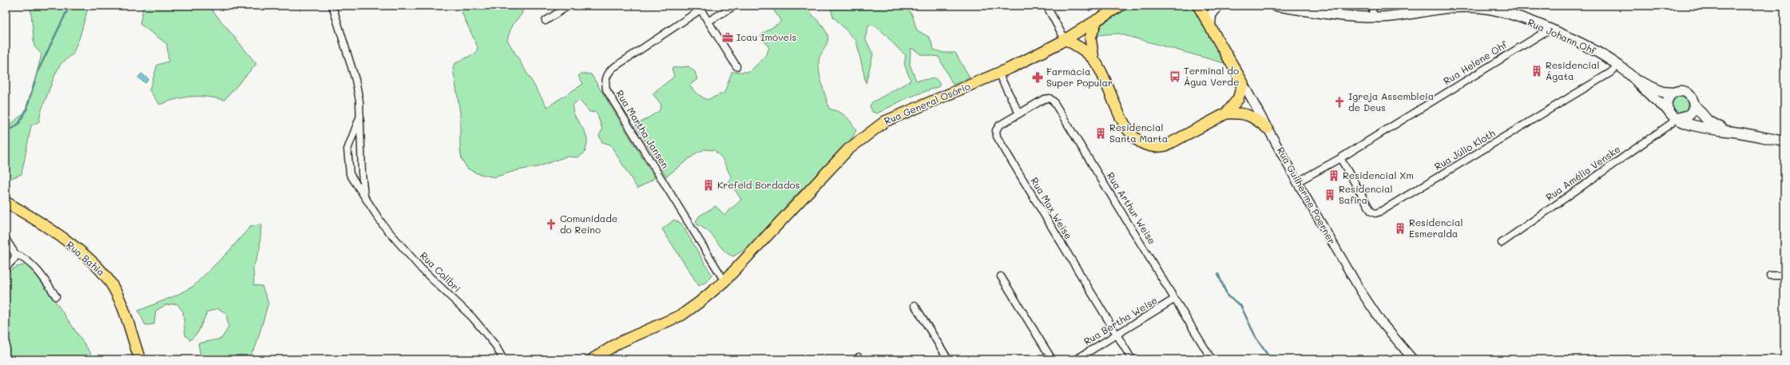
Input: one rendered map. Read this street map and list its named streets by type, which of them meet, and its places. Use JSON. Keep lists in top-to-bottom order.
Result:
{
  "streets": {
    "main road": [
      "Rua Johann Ohf",
      "Rua General Osório",
      "Rua Guilherme Poerner",
      "Rua Bahia"
    ],
    "street": [
      "Rua Helene Ohf",
      "Rua Martha Jansen",
      "Rua Júlio Kloth",
      "Rua Amélia Venske",
      "Rua Max Weise",
      "Rua Arthur Weise",
      "Rua Colibri",
      "Rua Bertha Weise"
    ]
  },
  "crossings": [
    ["Rua Johann Ohf", "Rua Helene Ohf"],
    ["Rua Johann Ohf", "Rua Júlio Kloth"],
    ["Rua Johann Ohf", "Rua Amélia Venske"],
    ["Rua Helene Ohf", "Rua Júlio Kloth"],
    ["Rua Helene Ohf", "Rua Guilherme Poerner"],
    ["Rua General Osório", "Rua Martha Jansen"],
    ["Rua Max Weise", "Rua Arthur Weise"],
    ["Rua Max Weise", "Rua Bertha Weise"],
    ["Rua Arthur Weise", "Rua Bertha Weise"]
  ],
  "places": {
    "office": ["Icau Imóveis"],
    "building": [
      "Residencial Ágata",
      "Residencial Santa Marta",
      "Residencial Xm",
      "Krefeld Bordados",
      "Residencial Safira",
      "Residencial Esmeralda"
    ],
    "bus stop": ["Terminal do Água Verde"],
    "pharmacy": ["Farmácia Super Popular"],
    "church": ["Igreja Assembleia de Deus", "Comunidade do Reino"]
  }
}
